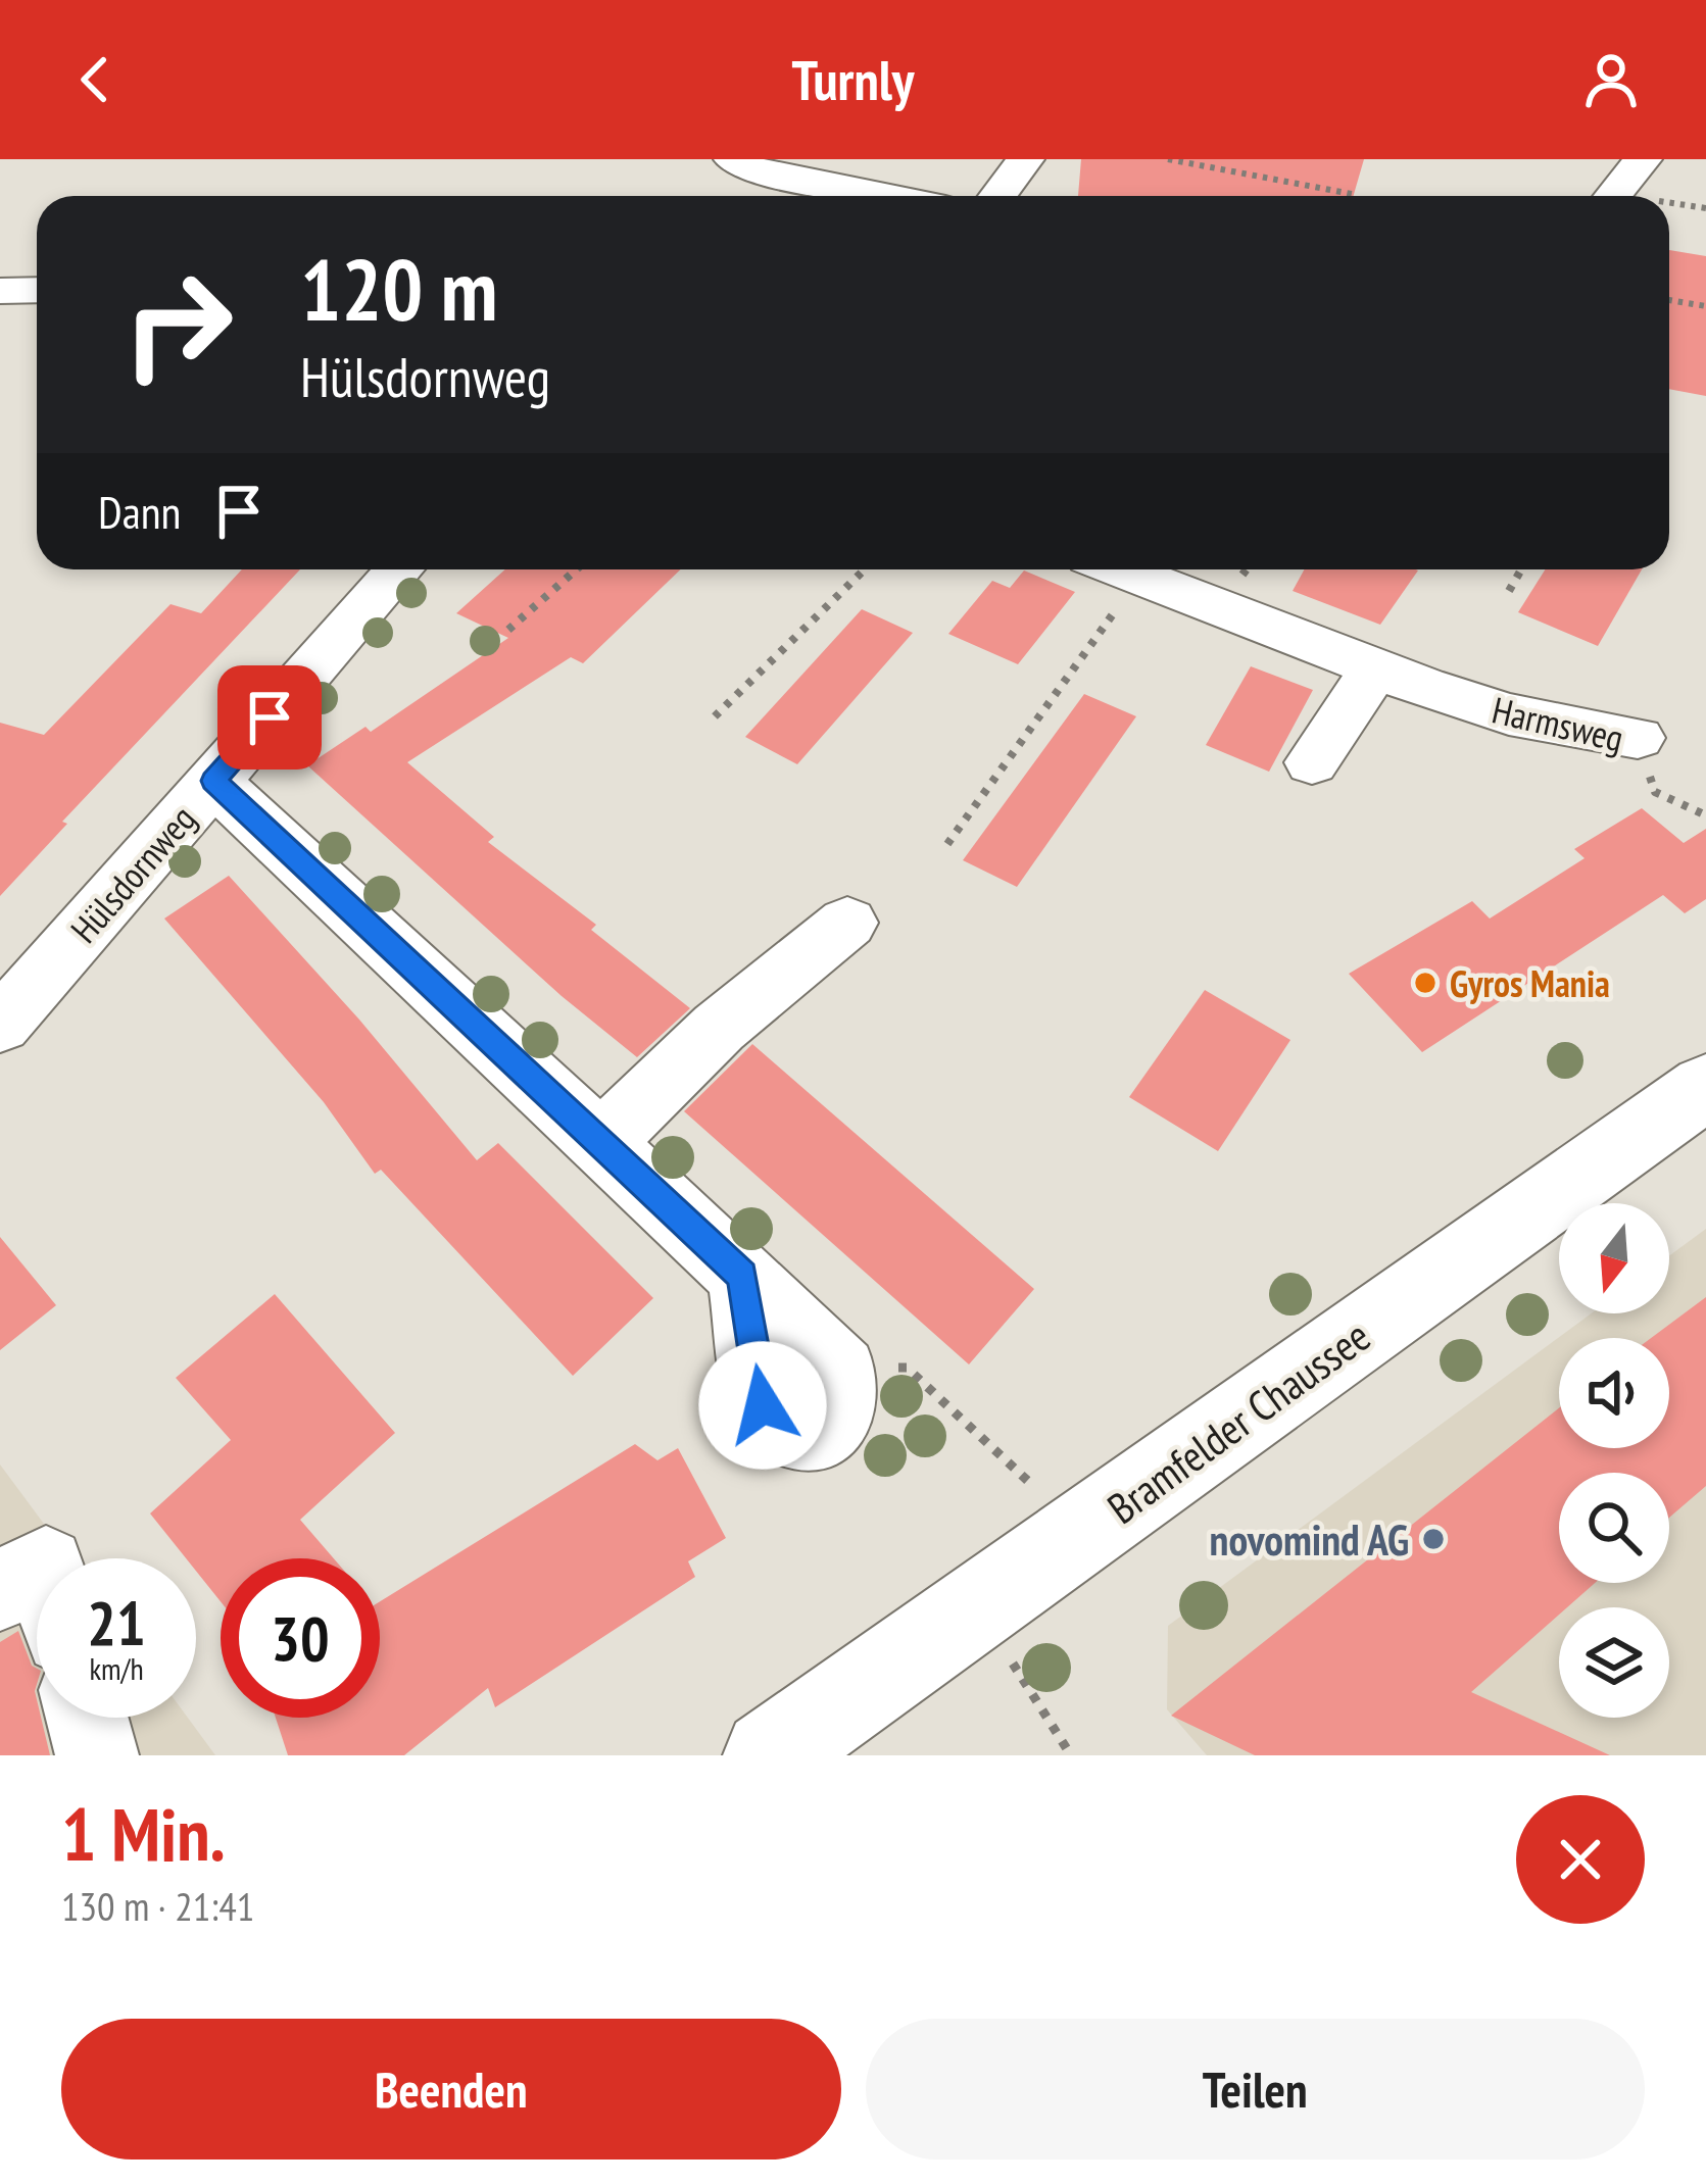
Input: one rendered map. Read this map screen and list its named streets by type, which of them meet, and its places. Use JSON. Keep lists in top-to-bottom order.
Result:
{
  "streets": {
    "main road": ["Bramfelder Chaussee"],
    "street": ["Harmsweg", "Hülsdornweg"]
  },
  "places": ["Gyros Mania", "novomind AG"],
  "north": "bottom",
  "page": {
    "header": "Turnly",
    "turn": ["120 m", "Hülsdornweg"],
    "then": "Dann",
    "speed": "21 km/h",
    "limit": "30",
    "heading": ["1 Min.", "130 m · 21:41"],
    "buttons": ["Beenden", "Teilen"]
  }
}
